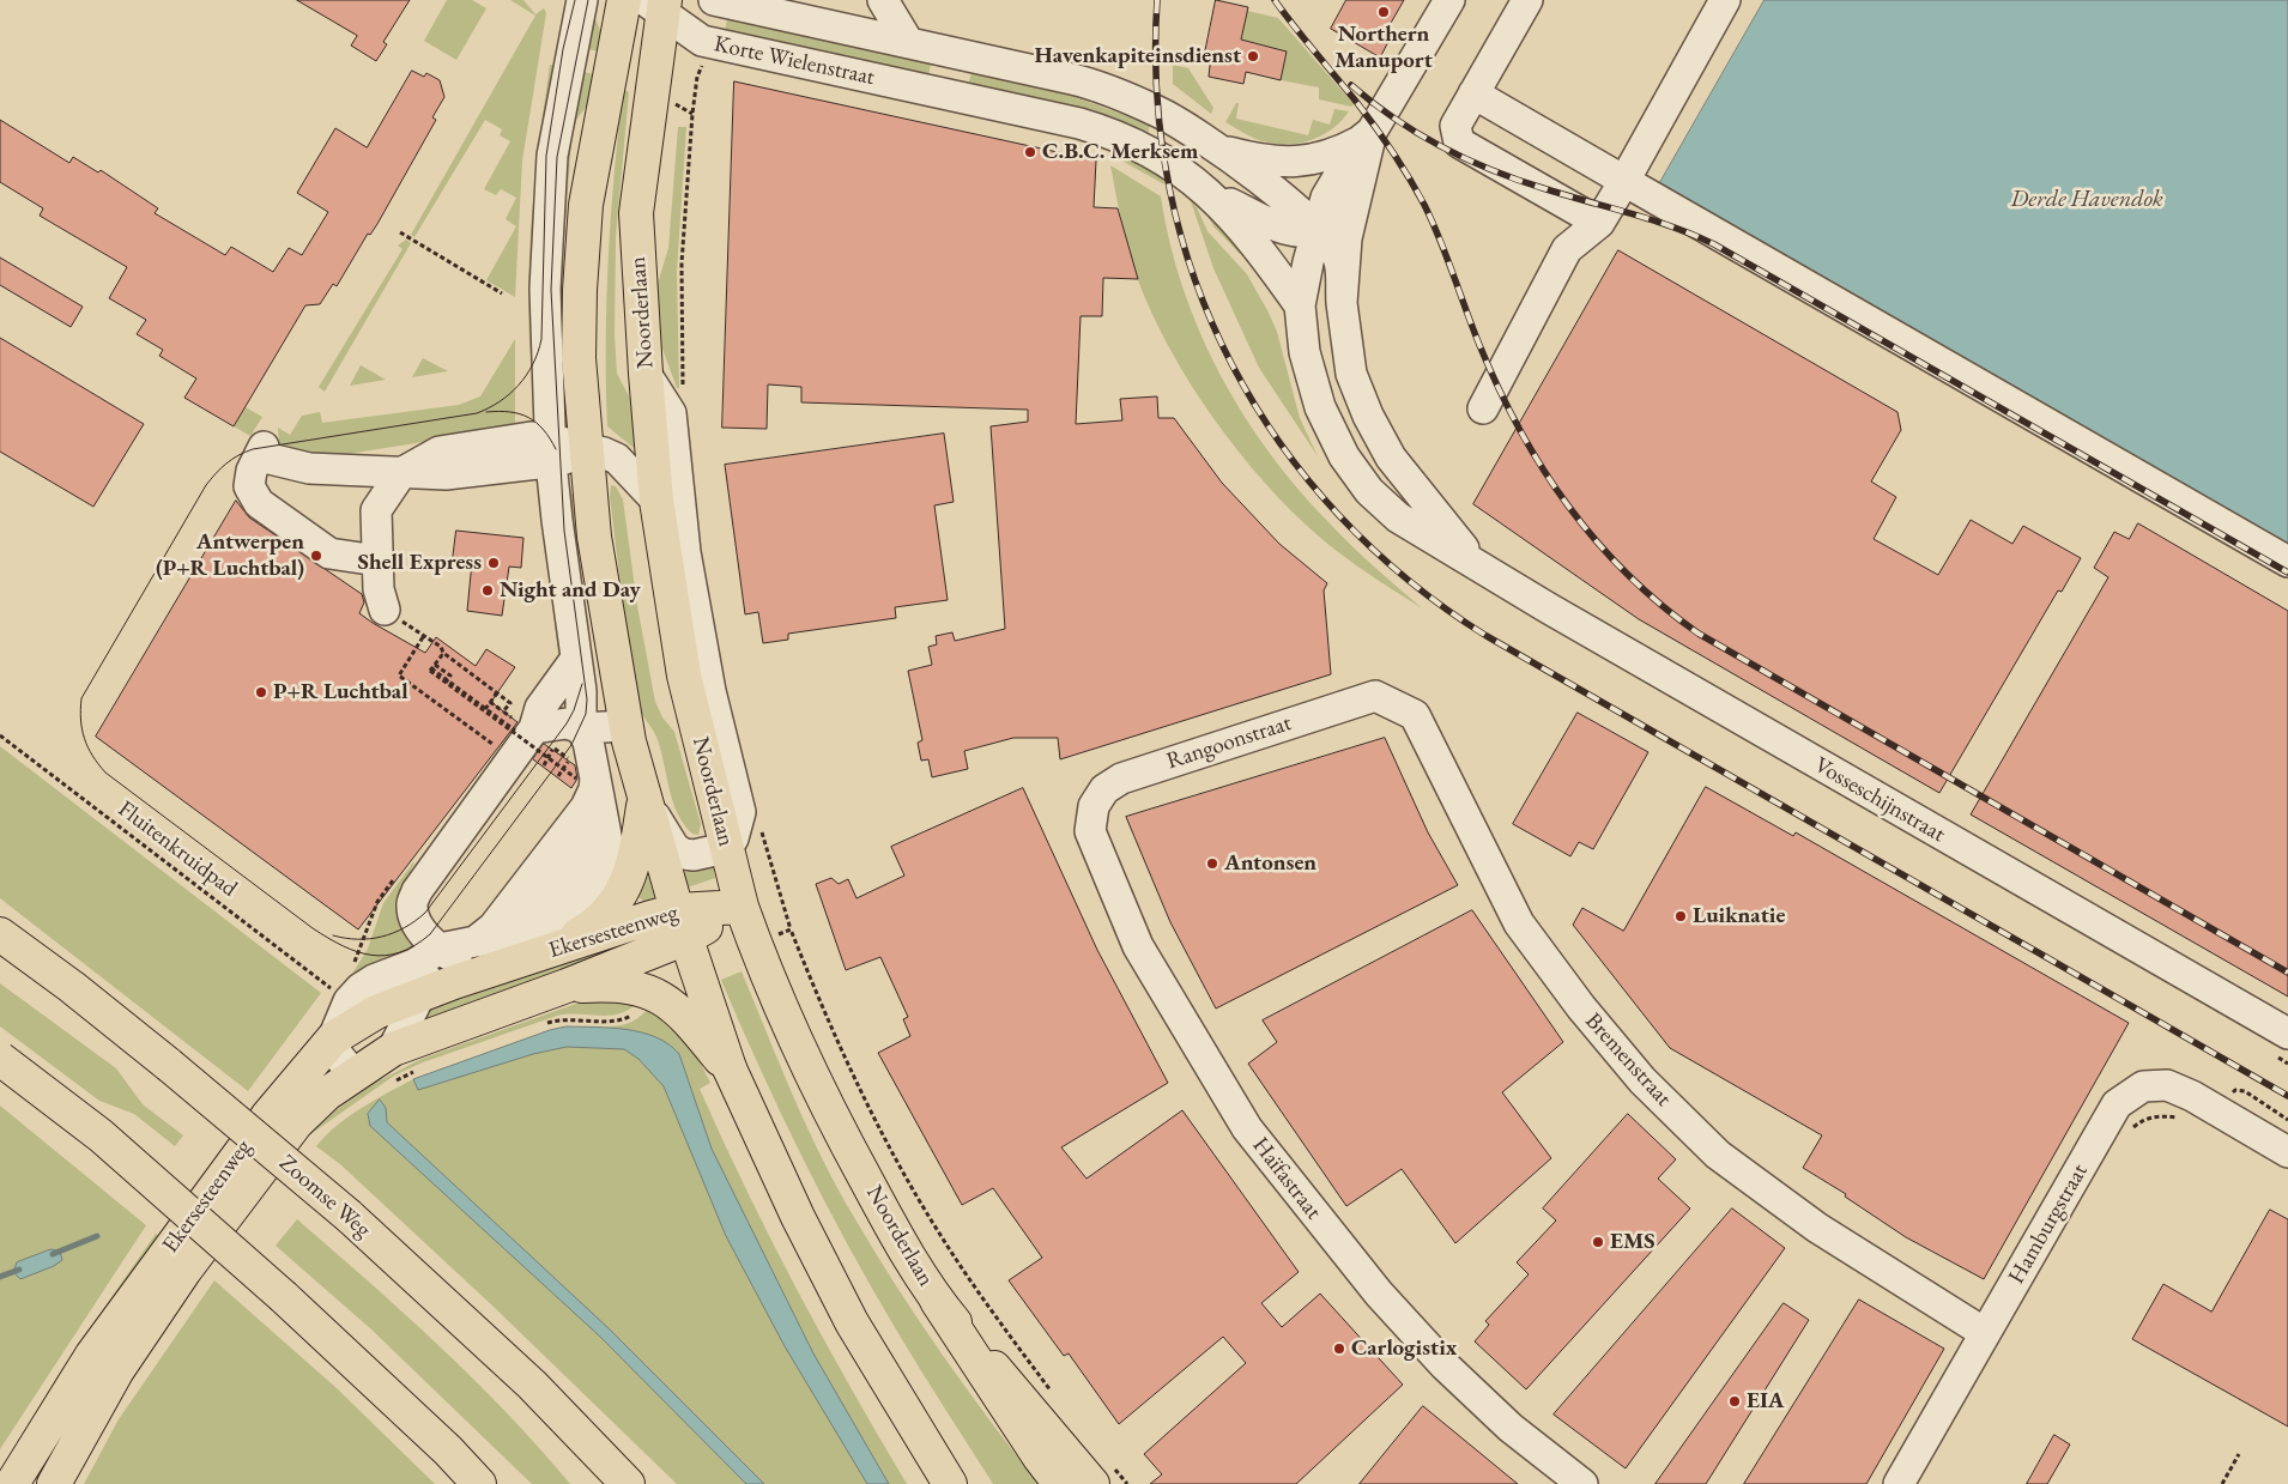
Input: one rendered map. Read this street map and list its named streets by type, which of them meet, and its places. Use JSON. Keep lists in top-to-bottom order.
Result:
{
  "streets": {
    "main road": ["Noorderlaan", "Ekersesteenweg", "Zoomse Weg"],
    "street": [
      "Korte Wielenstraat",
      "Rangoonstraat",
      "Vosseschijnstraat",
      "Bremenstraat",
      "Haïfastraat",
      "Hamburgstraat"
    ],
    "path": ["Fluitenkruidpad"]
  },
  "crossings": [
    ["Korte Wielenstraat", "Noorderlaan"],
    ["Korte Wielenstraat", "Vosseschijnstraat"],
    ["Noorderlaan", "Ekersesteenweg"],
    ["Rangoonstraat", "Bremenstraat"],
    ["Rangoonstraat", "Haïfastraat"],
    ["Bremenstraat", "Hamburgstraat"]
  ],
  "water": ["Derde Havendok"],
  "places": [
    "Northern Manuport",
    "Havenkapiteinsdienst",
    "C.B.C. Merksem",
    "Antwerpen (P+R Luchtbal)",
    "Shell Express",
    "Night and Day",
    "P+R Luchtbal",
    "Antonsen",
    "Luiknatie",
    "EMS",
    "Carlogistix",
    "EIA"
  ]
}
